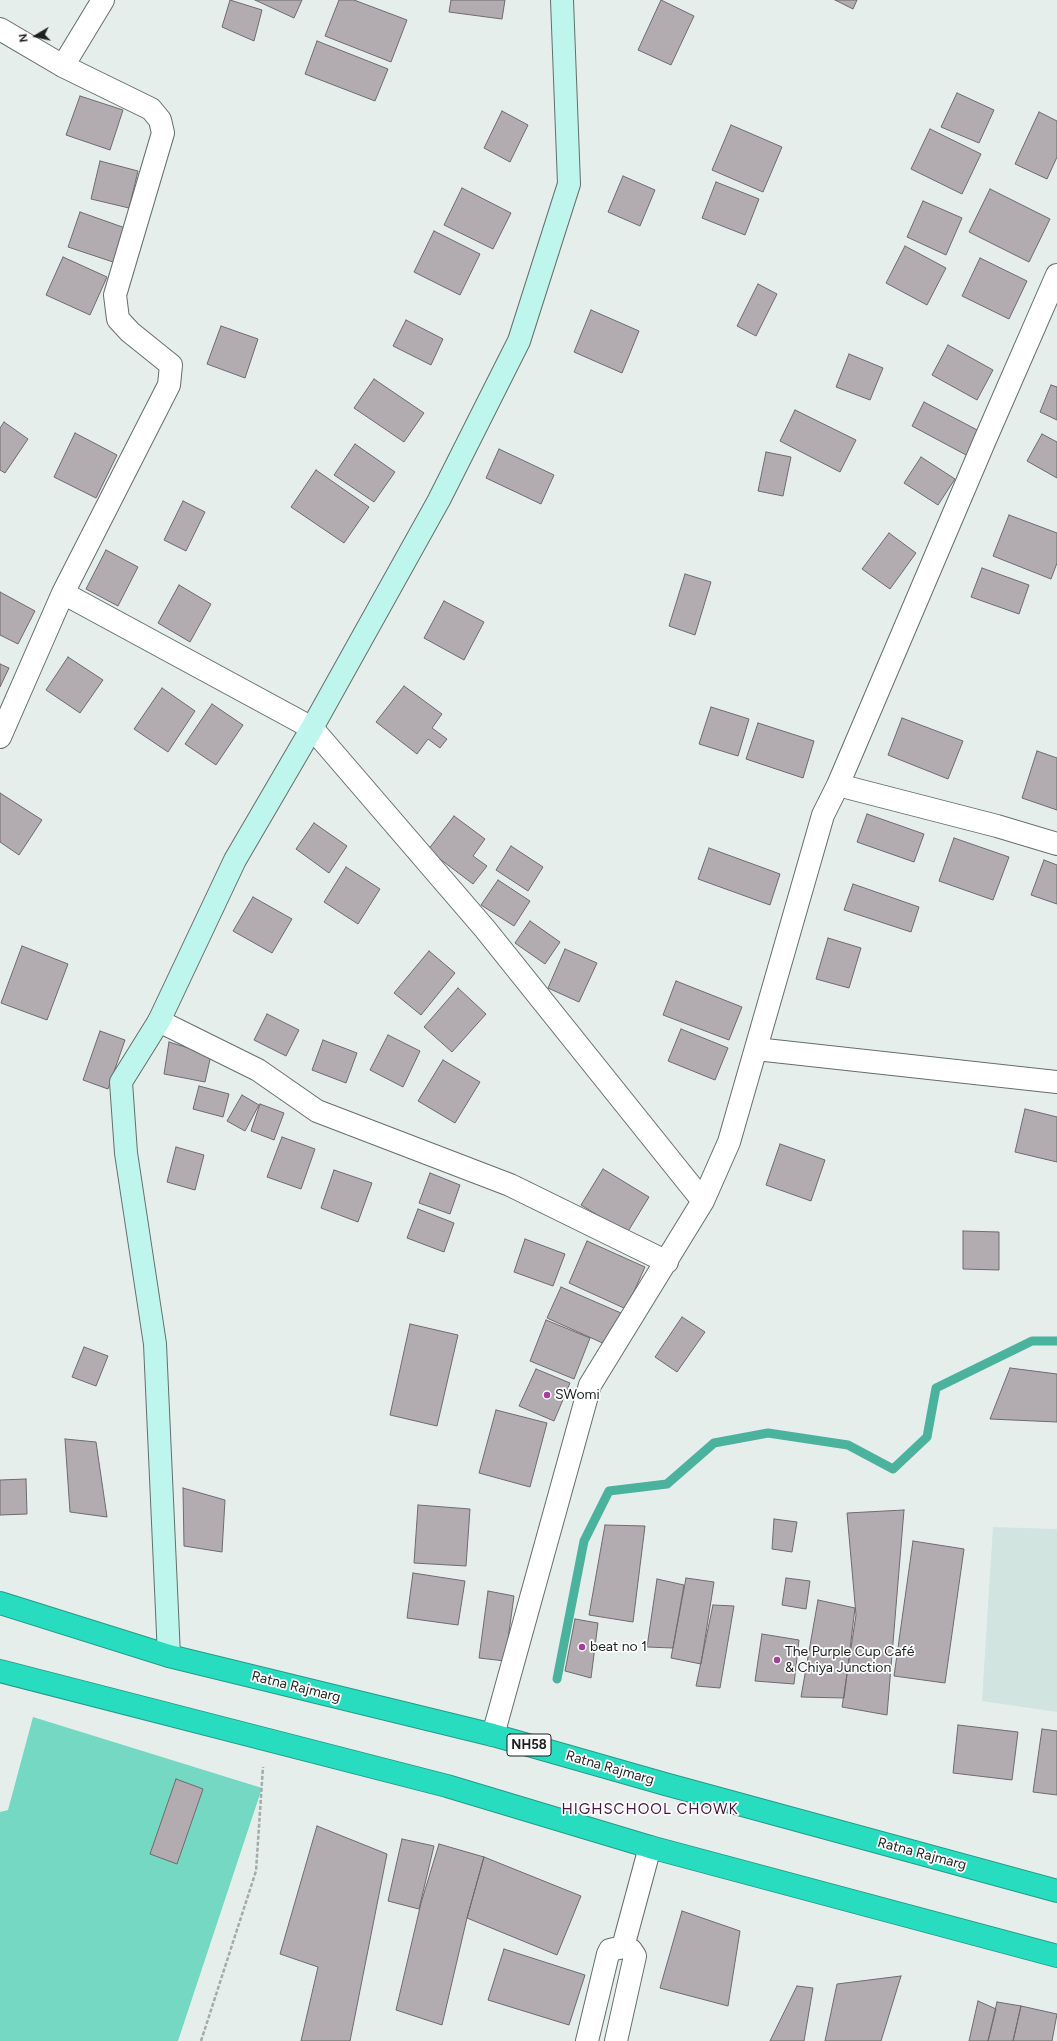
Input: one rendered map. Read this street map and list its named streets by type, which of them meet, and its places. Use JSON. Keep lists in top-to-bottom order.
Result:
{
  "streets": {
    "highway": ["Ratna Rajmarg", "NH58"]
  },
  "districts": ["HIGHSCHOOL CHOWK"],
  "places": ["SWomi", "beat no 1", "The Purple Cup Café & Chiya Junction"],
  "north": "left"
}
